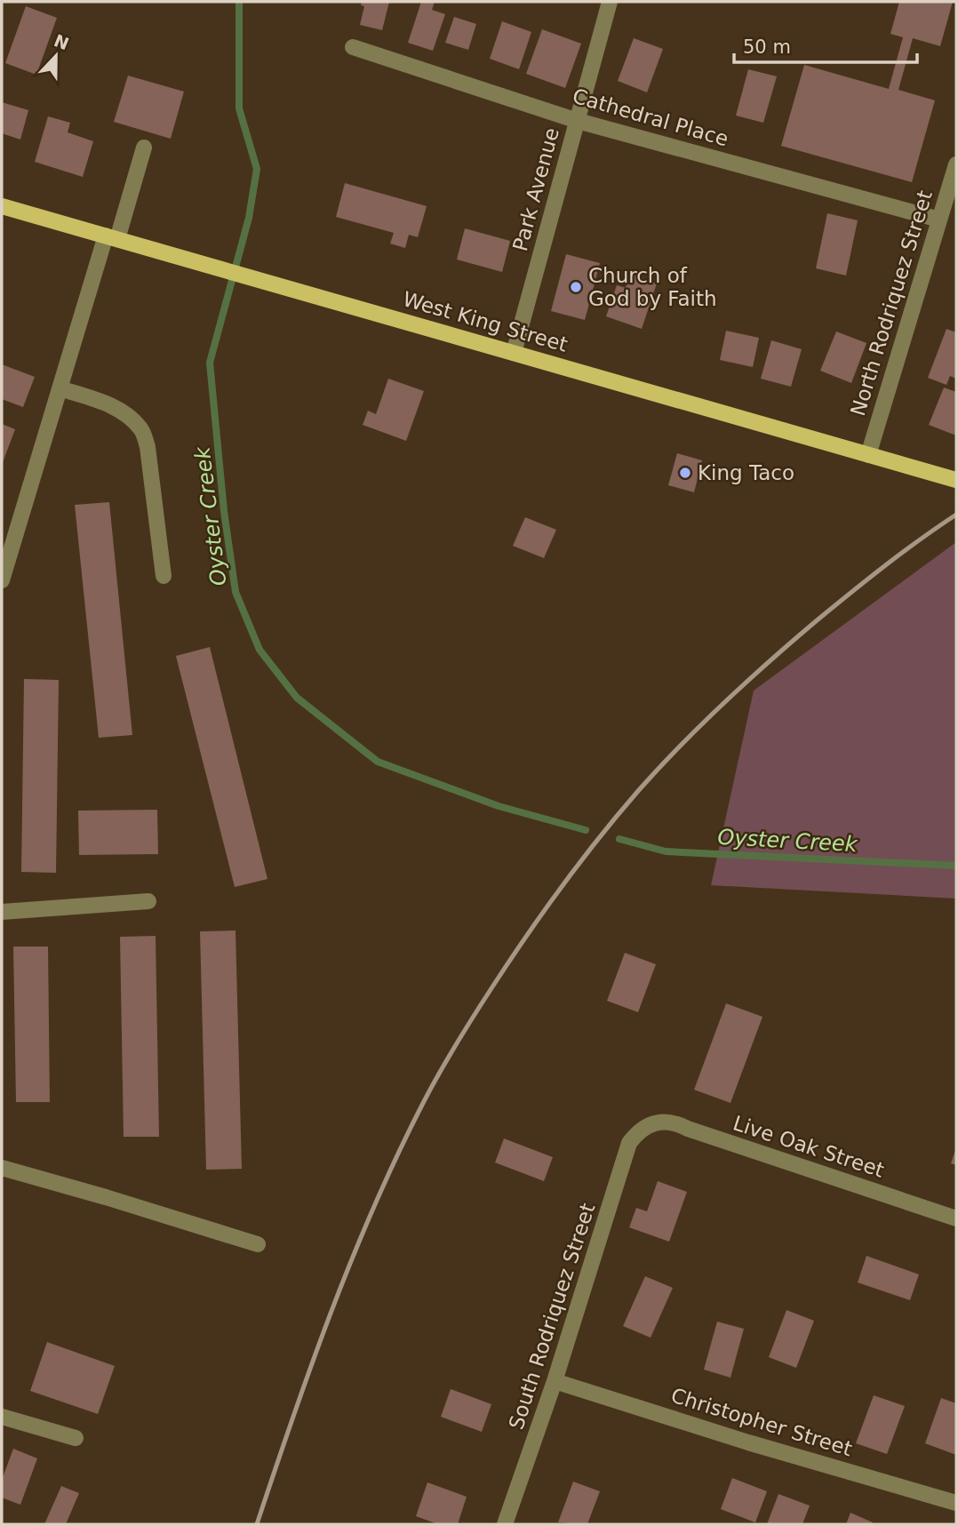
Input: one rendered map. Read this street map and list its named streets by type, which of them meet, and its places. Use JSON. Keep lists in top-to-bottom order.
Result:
{
  "streets": {
    "main road": ["West King Street"],
    "street": [
      "Cathedral Place",
      "Park Avenue",
      "North Rodriquez Street",
      "Live Oak Street",
      "South Rodriquez Street",
      "Christopher Street"
    ]
  },
  "crossings": [
    ["Cathedral Place", "Park Avenue"],
    ["Cathedral Place", "North Rodriquez Street"],
    ["Park Avenue", "West King Street"],
    ["North Rodriquez Street", "West King Street"],
    ["Live Oak Street", "South Rodriquez Street"],
    ["South Rodriquez Street", "Christopher Street"]
  ],
  "water": ["Oyster Creek"],
  "places": ["Church of God by Faith", "King Taco"],
  "scale_bar": "50 m",
  "north": "top"
}
